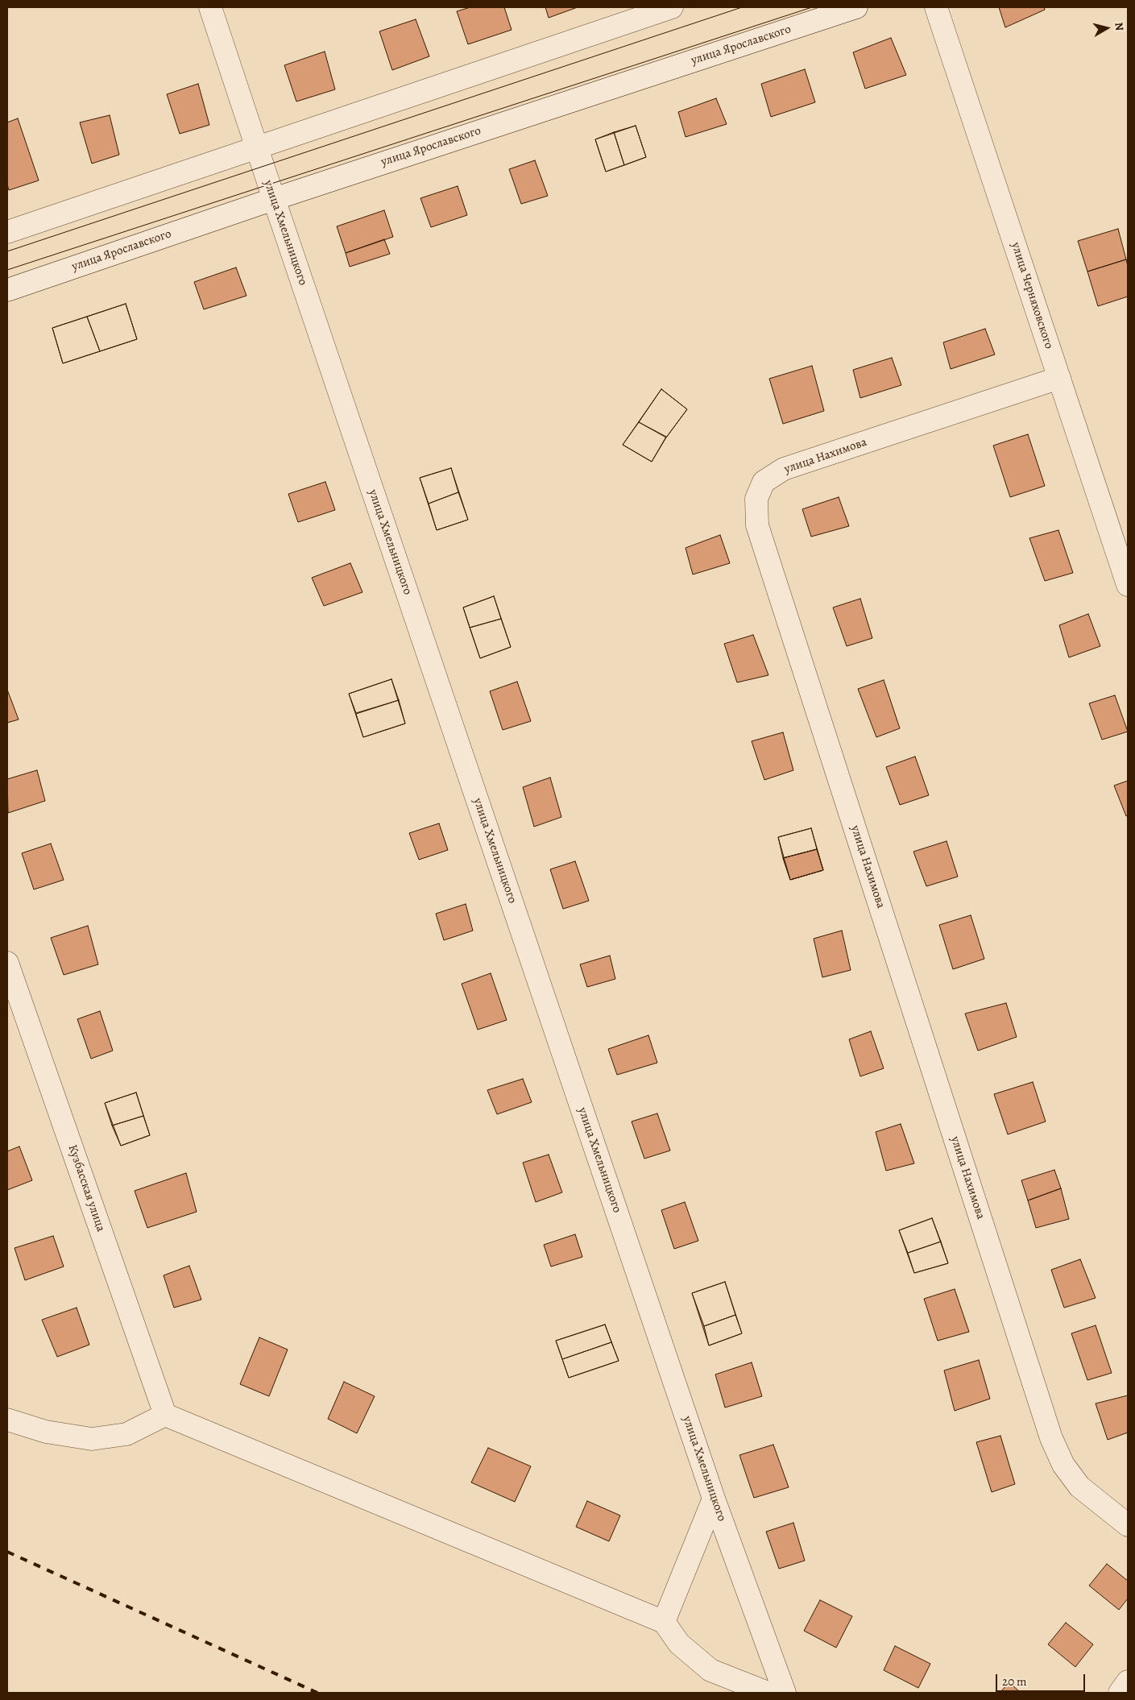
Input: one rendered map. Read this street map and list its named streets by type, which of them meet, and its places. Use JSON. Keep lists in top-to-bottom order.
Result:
{
  "streets": {
    "street": [
      "улица Ярославского",
      "улица Хмельницкого",
      "улица Черняховского",
      "улица Нахимова",
      "Кузбасская улица"
    ]
  },
  "crossings": [
    ["улица Ярославского", "улица Хмельницкого"],
    ["улица Черняховского", "улица Нахимова"]
  ],
  "scale_bar": "20 m",
  "north": "right"
}
